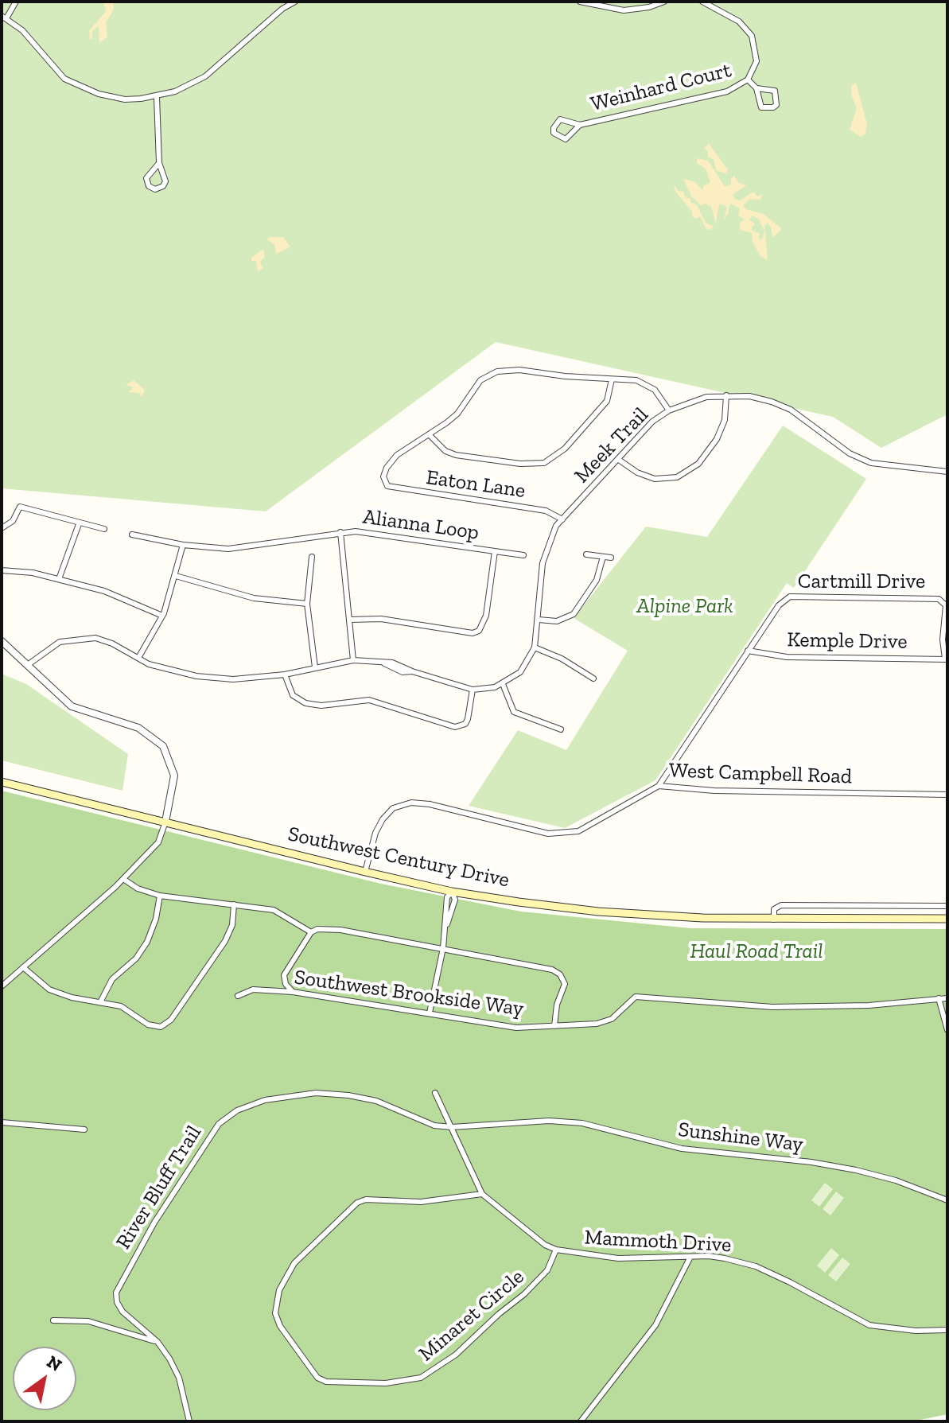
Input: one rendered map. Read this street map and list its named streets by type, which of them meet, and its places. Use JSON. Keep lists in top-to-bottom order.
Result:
{
  "streets": {
    "main road": ["Southwest Century Drive"],
    "street": [
      "Weinhard Court",
      "Meek Trail",
      "Eaton Lane",
      "Alianna Loop",
      "Cartmill Drive",
      "Kemple Drive",
      "West Campbell Road",
      "Southwest Brookside Way",
      "Sunshine Way",
      "River Bluff Trail",
      "Mammoth Drive",
      "Minaret Circle"
    ]
  },
  "crossings": [
    ["Meek Trail", "Eaton Lane"],
    ["Cartmill Drive", "Kemple Drive"],
    ["West Campbell Road", "Southwest Century Drive"],
    ["Sunshine Way", "River Bluff Trail"],
    ["Sunshine Way", "Mammoth Drive"],
    ["River Bluff Trail", "Mammoth Drive"],
    ["Mammoth Drive", "Minaret Circle"]
  ],
  "parks": ["Alpine Park", "Haul Road Trail"],
  "north": "top right"
}
